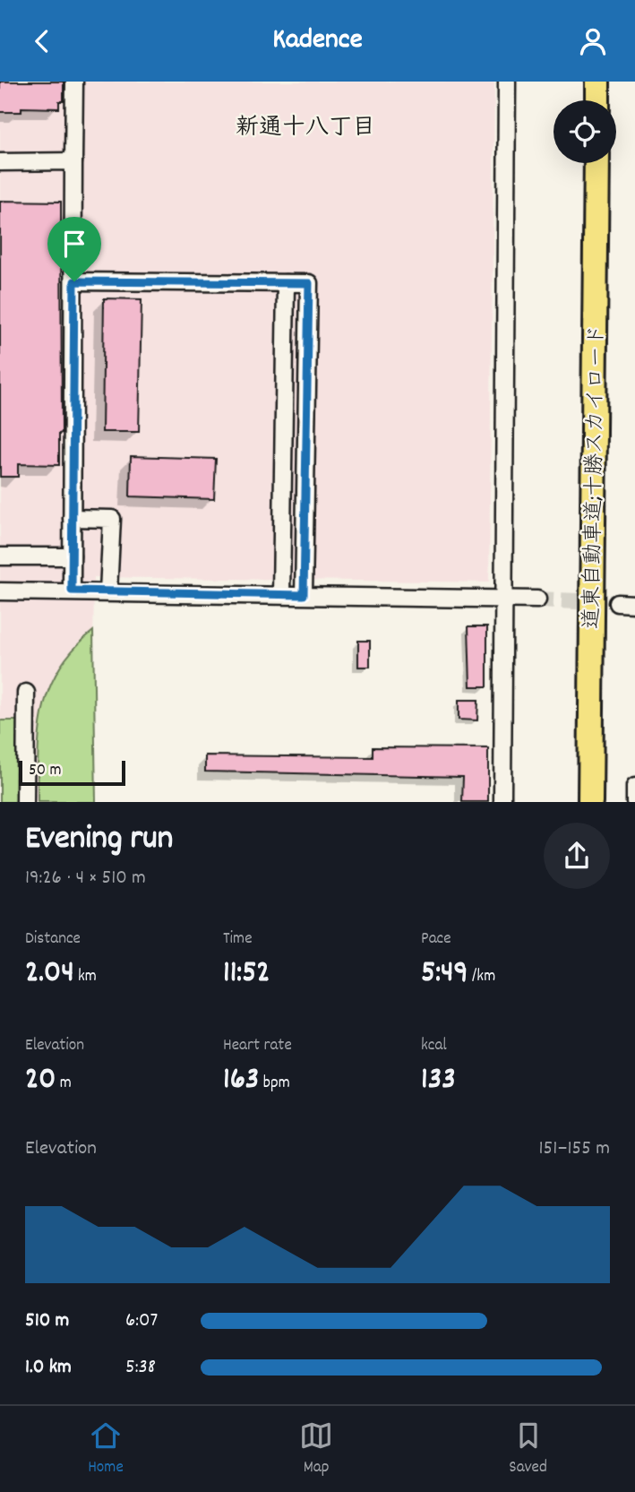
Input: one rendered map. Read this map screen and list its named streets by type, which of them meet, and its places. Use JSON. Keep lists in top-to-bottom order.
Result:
{
  "streets": {
    "highway": ["道東自動車道;十勝スカイロード"]
  },
  "districts": ["新通十八丁目"],
  "scale_bar": "50 m",
  "page": {
    "header": "Kadence",
    "scale": "50 m",
    "heading": ["Evening run", "19:26 · 4 × 510 m"],
    "stats": [
      ["Distance", "2.04 km"],
      ["Time", "11:52"],
      ["Pace", "5:49 /km"],
      ["Elevation", "20 m"],
      ["Heart rate", "163 bpm"],
      ["kcal", "133"]
    ],
    "chart": ["Elevation", "151–155 m"],
    "list": [
      {
        "name": "510 m",
        "note": "6:07"
      },
      {
        "name": "1.0 km",
        "note": "5:38"
      }
    ],
    "tabs": ["Home", "Map", "Saved"]
  }
}
